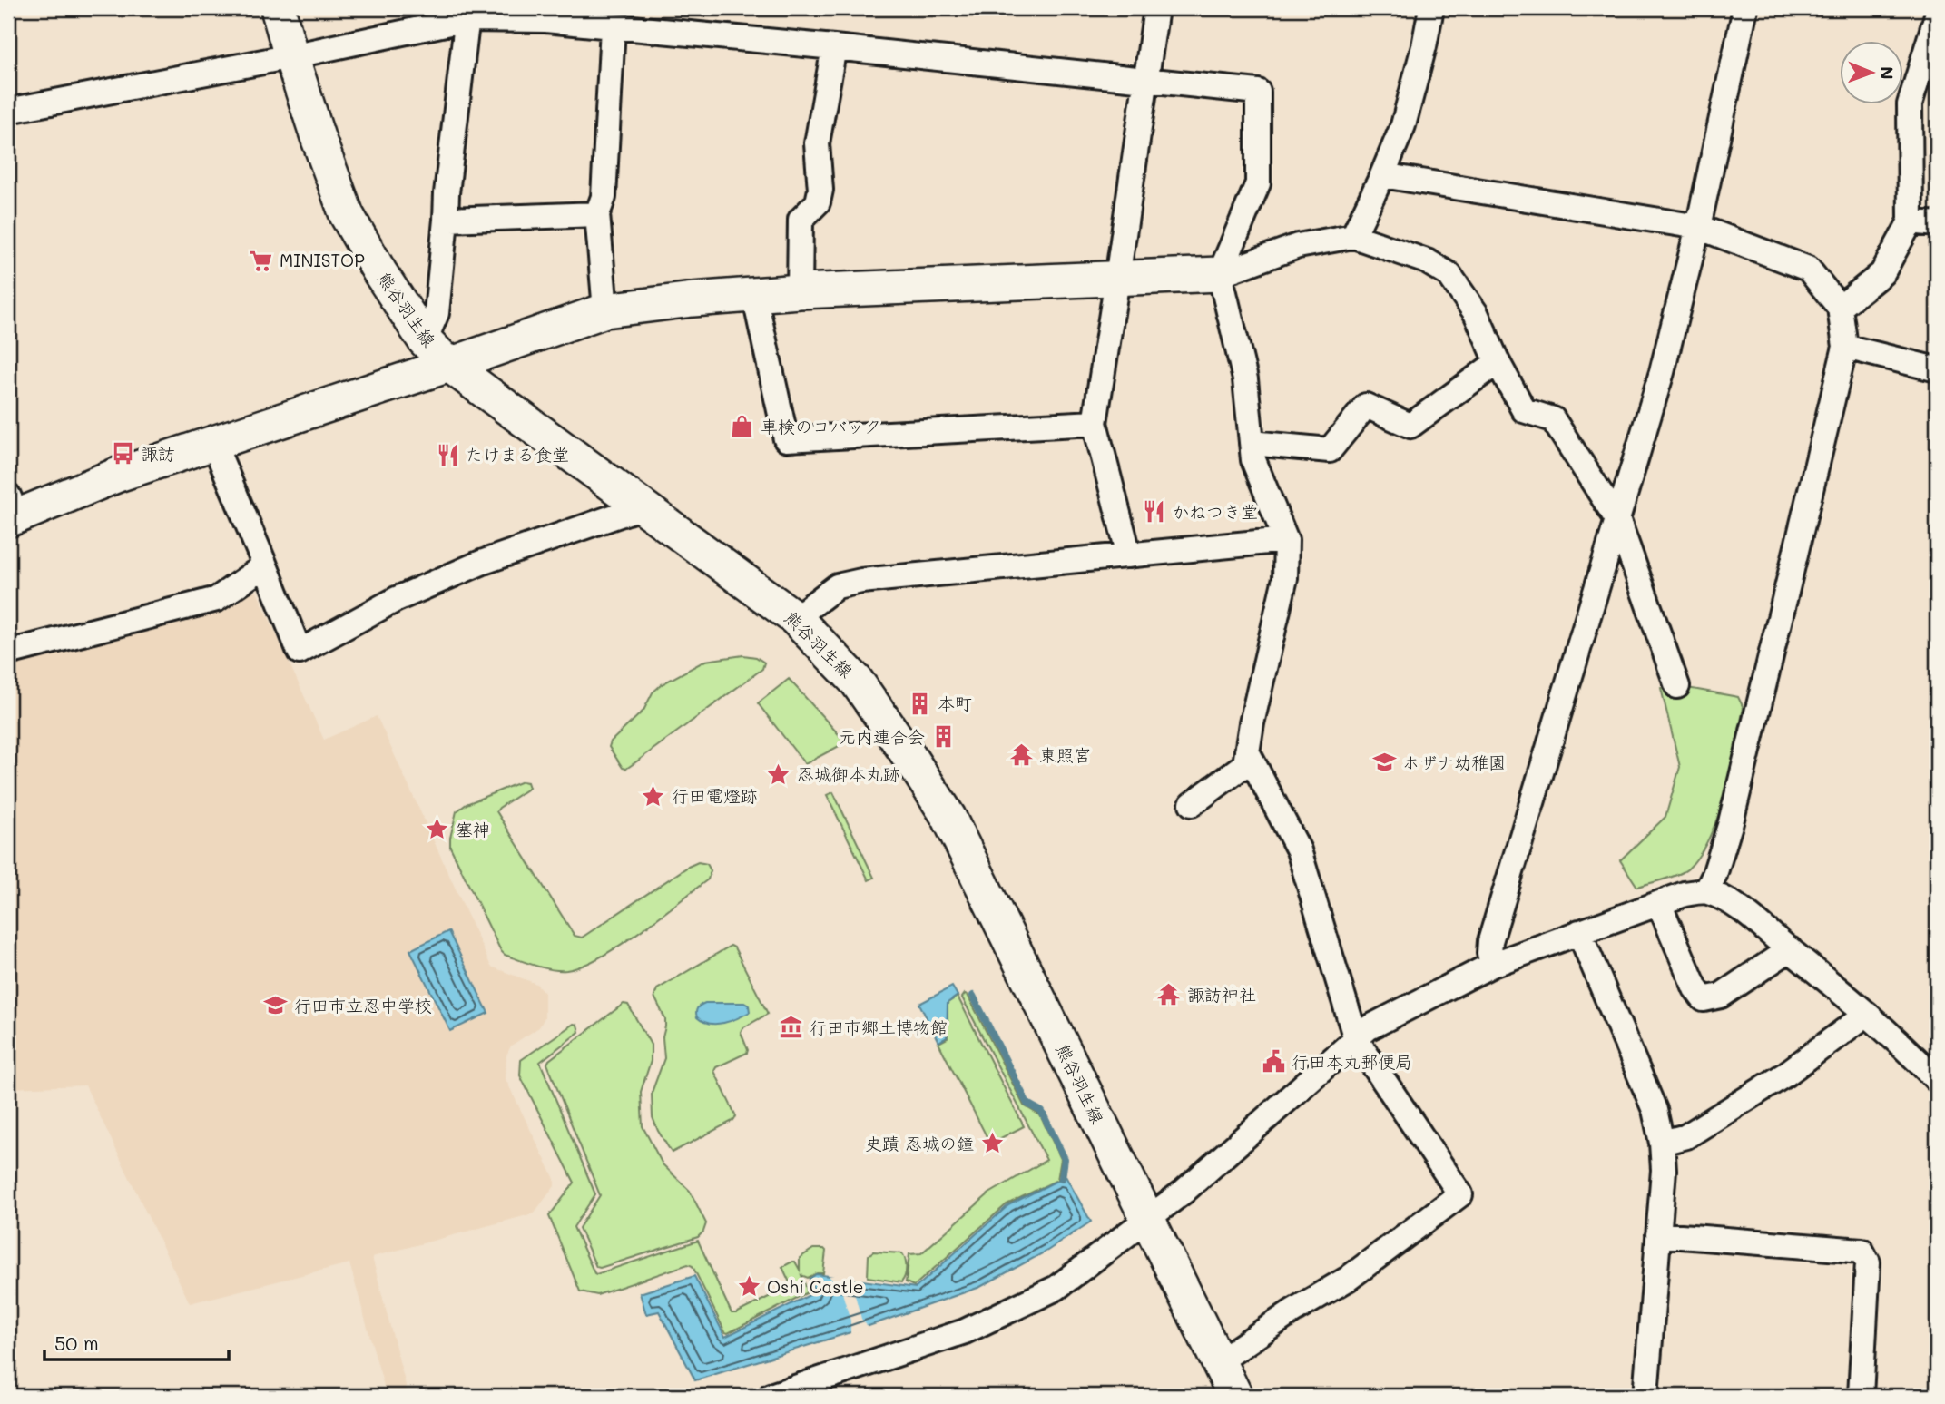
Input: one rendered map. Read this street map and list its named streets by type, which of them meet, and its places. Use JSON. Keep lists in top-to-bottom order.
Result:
{
  "streets": {
    "main road": ["熊谷羽生線"]
  },
  "places": {
    "supermarket": ["MINISTOP"],
    "shop": ["車検のコバック"],
    "bus stop": ["諏訪"],
    "restaurant": ["たけまる食堂", "かねつき堂"],
    "building": ["本町", "元内連合会"],
    "temple": ["東照宮", "諏訪神社"],
    "school or university": ["ホザナ幼稚園", "行田市立忍中学校"],
    "place": [
      "忍城御本丸跡",
      "行田電燈跡",
      "塞神",
      "史蹟 忍城の鐘",
      "Oshi Castle"
    ],
    "museum": ["行田市郷土博物館"],
    "public building": ["行田本丸郵便局"]
  },
  "scale_bar": "50 m",
  "north": "right"
}
